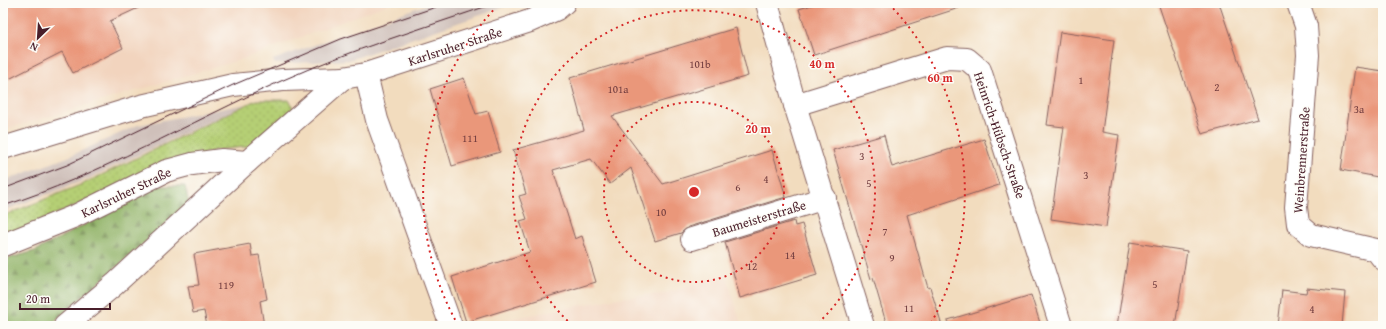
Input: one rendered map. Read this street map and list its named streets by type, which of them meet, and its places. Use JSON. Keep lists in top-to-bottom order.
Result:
{
  "streets": {
    "street": [
      "Karlsruher Straße",
      "Heinrich-Hübsch-Straße",
      "Weinbrennerstraße",
      "Baumeisterstraße"
    ]
  },
  "house_numbers": [
    "101b",
    "1",
    "2",
    "101a",
    "3a",
    "111",
    "3",
    "3",
    "4",
    "5",
    "6",
    "10",
    "7",
    "14",
    "9",
    "12",
    "5",
    "119",
    "11",
    "4"
  ],
  "scale_bar": "20 m",
  "north": "bottom left",
  "rings": ["40 m", "60 m", "20 m"]
}
